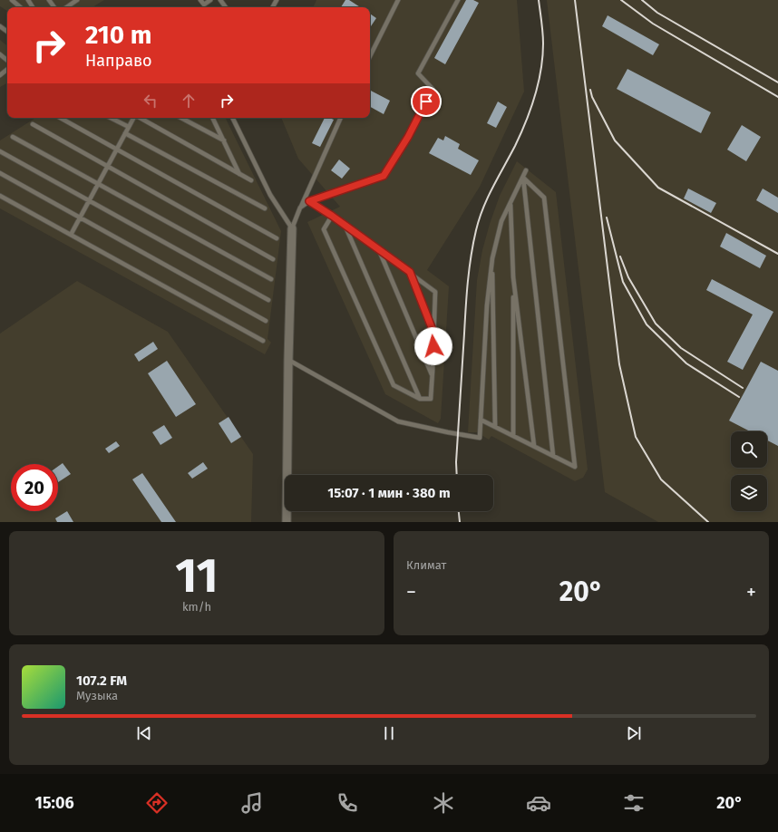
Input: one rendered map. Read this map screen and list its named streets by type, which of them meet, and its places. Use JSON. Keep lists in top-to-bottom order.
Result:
{
  "page": {
    "turn": ["210 m", "Направо"],
    "limit": "20",
    "trip": "15:07 · 1 мин · 380 m",
    "tile": [
      ["11", "km/h"],
      "Климат"
    ],
    "heat": ["−", "20°", "+"],
    "song": ["107.2 FM", "Музыка"],
    "tabs": ["15:06", "20°"]
  }
}
